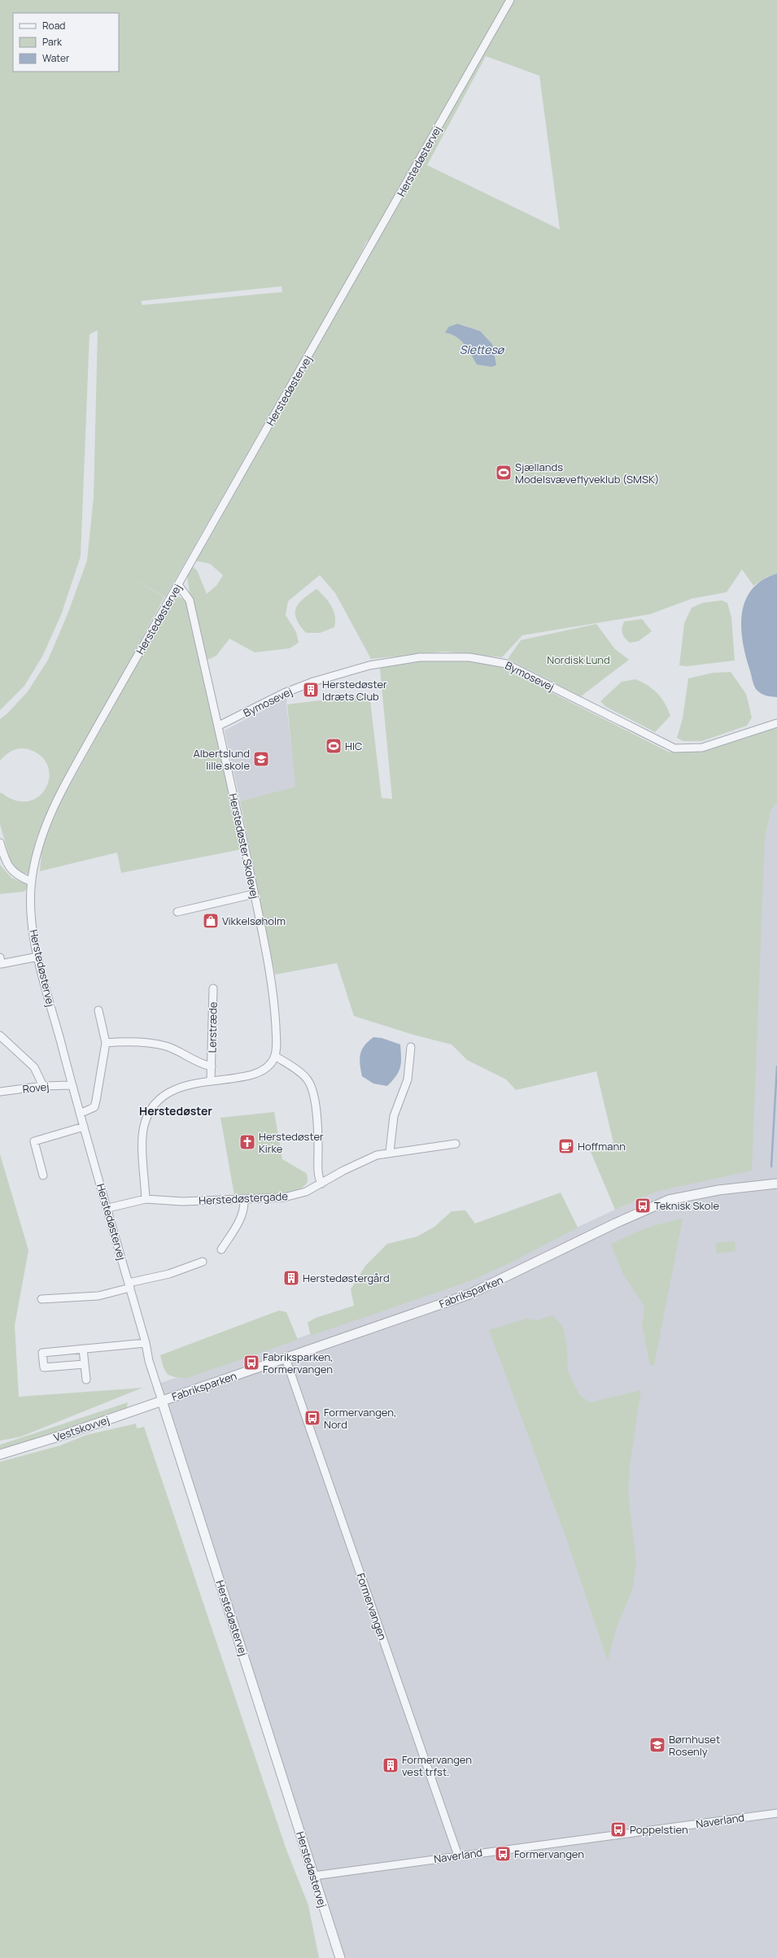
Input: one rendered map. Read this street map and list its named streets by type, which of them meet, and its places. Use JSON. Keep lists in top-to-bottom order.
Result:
{
  "streets": {
    "street": [
      "Herstedøstervej",
      "Bymosevej",
      "Herstedøster Skolevej",
      "Lerstræde",
      "Rovej",
      "Herstedøstergade",
      "Fabriksparken",
      "Vestskovvej",
      "Formervangen",
      "Naverland"
    ]
  },
  "crossings": [
    ["Herstedøstervej", "Herstedøster Skolevej"],
    ["Herstedøstervej", "Rovej"],
    ["Herstedøstervej", "Herstedøstergade"],
    ["Herstedøstervej", "Fabriksparken"],
    ["Herstedøstervej", "Vestskovvej"],
    ["Herstedøstervej", "Naverland"],
    ["Bymosevej", "Herstedøster Skolevej"],
    ["Fabriksparken", "Vestskovvej"],
    ["Fabriksparken", "Formervangen"],
    ["Formervangen", "Naverland"]
  ],
  "districts": ["Herstedøster"],
  "water": ["Slettesø"],
  "parks": ["Nordisk Lund"],
  "places": {
    "sports": ["Sjællands Modelsvæveflyveklub (SMSK)", "HIC"],
    "building": ["Herstedøster Idræts Club", "Herstedøstergård", "Formervangen vest trfst."],
    "school or university": ["Albertslund lille skole", "Børnhuset Rosenly"],
    "shop": ["Vikkelsøholm"],
    "church": ["Herstedøster Kirke"],
    "cafe": ["Hoffmann"],
    "bus stop": [
      "Teknisk Skole",
      "Fabriksparken, Formervangen",
      "Formervangen, Nord",
      "Poppelstien",
      "Formervangen"
    ]
  },
  "legend": ["Road", "Park", "Water"]
}
